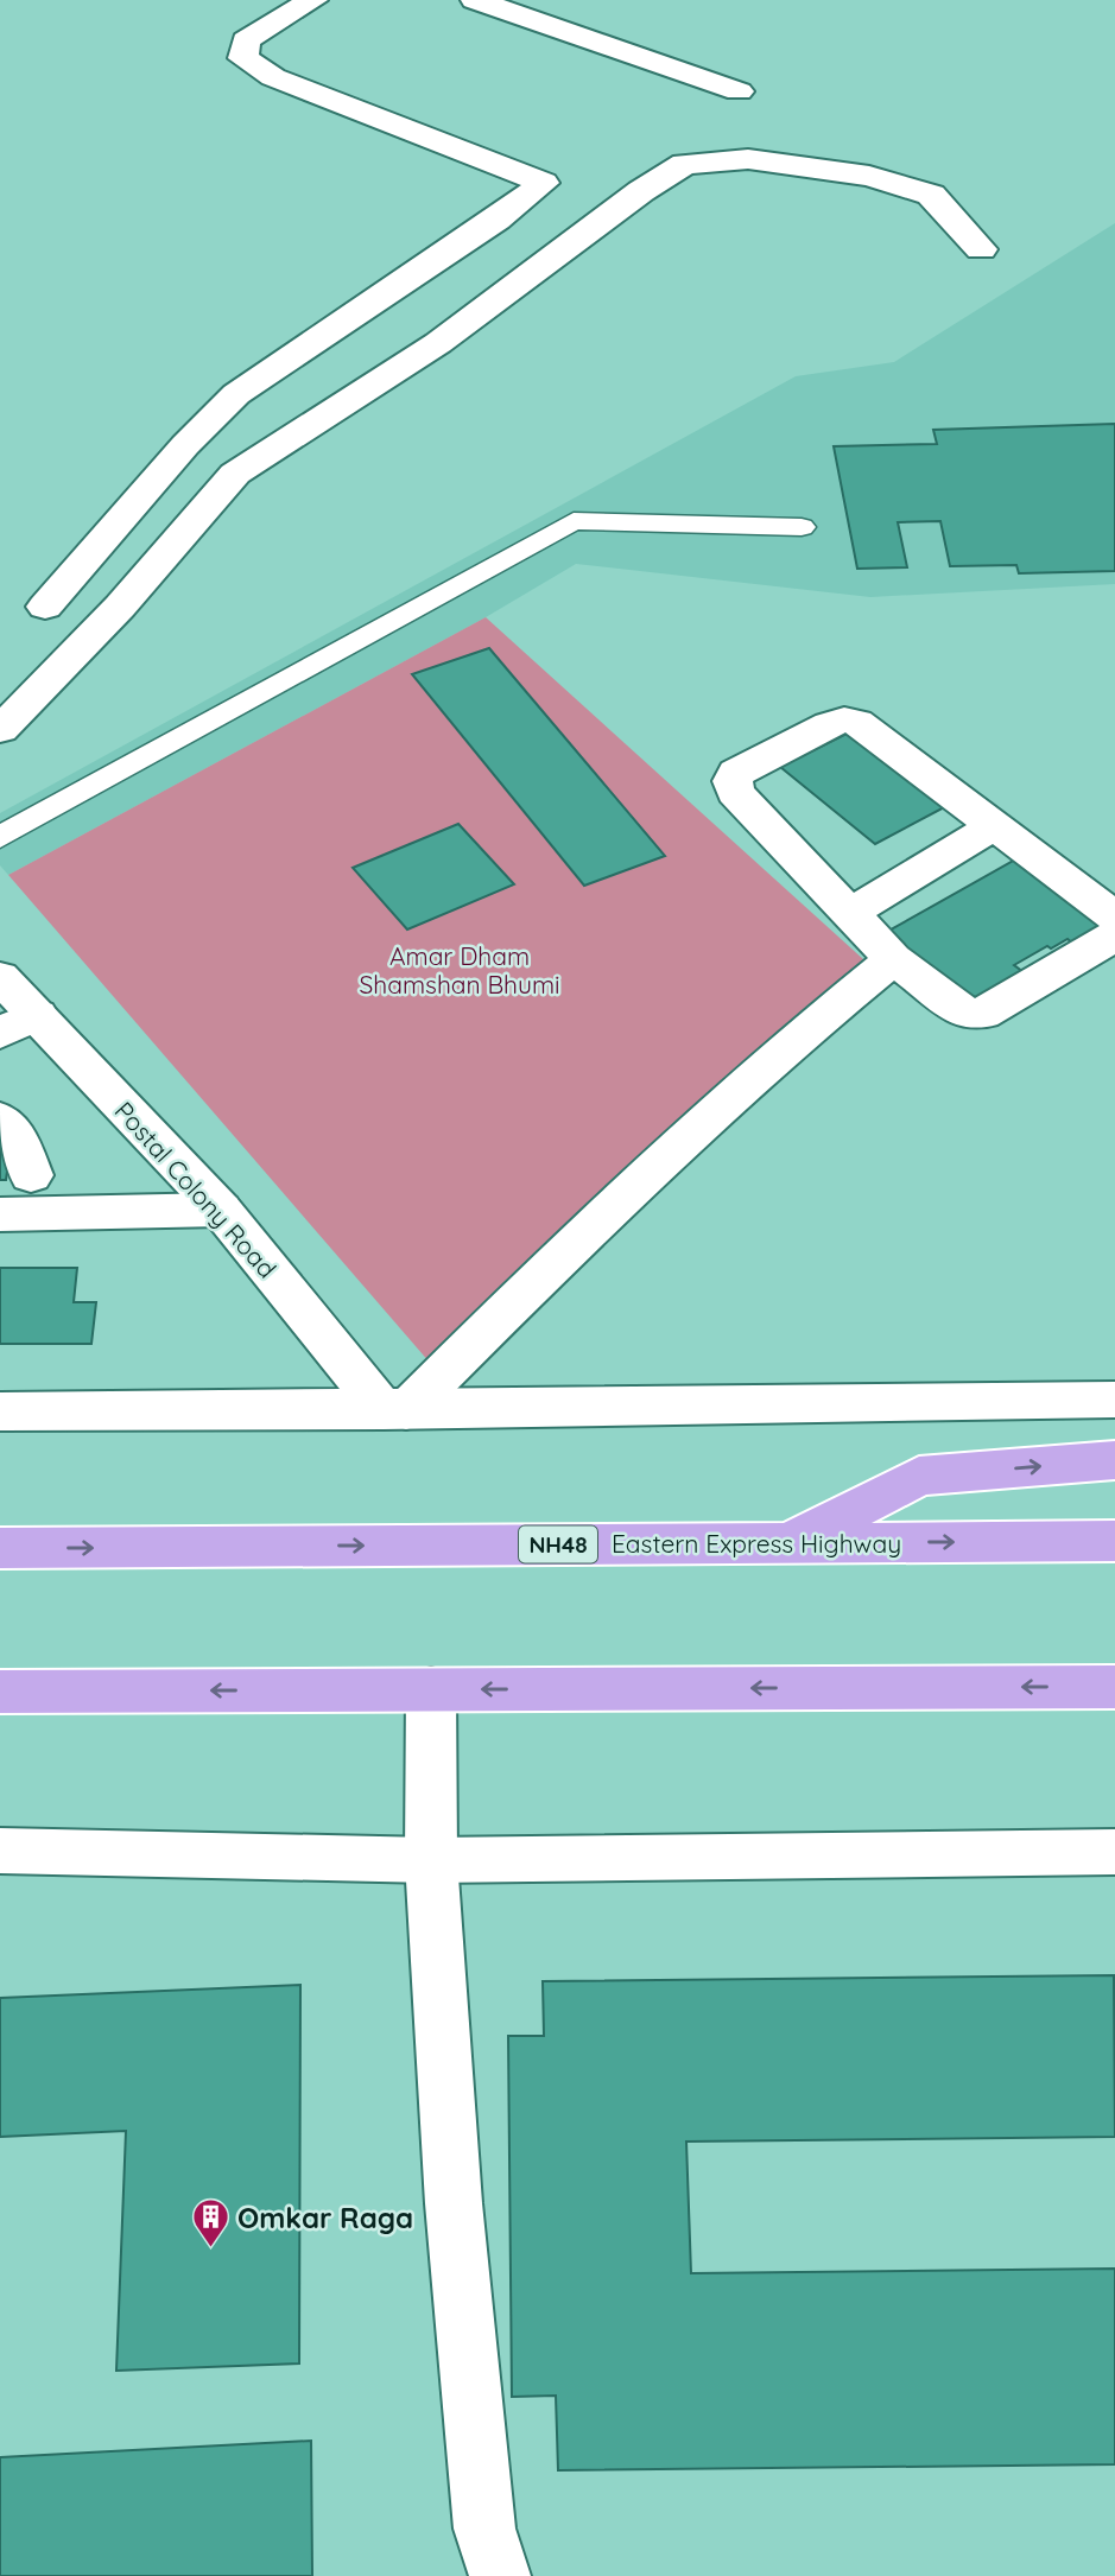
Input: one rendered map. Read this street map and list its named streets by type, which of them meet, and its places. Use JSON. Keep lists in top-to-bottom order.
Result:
{
  "streets": {
    "highway": ["Eastern Express Highway", "NH48"],
    "street": ["Postal Colony Road"]
  },
  "parks": ["Amar Dham Shamshan Bhumi"],
  "places": {
    "building": ["Omkar Raga"]
  }
}
